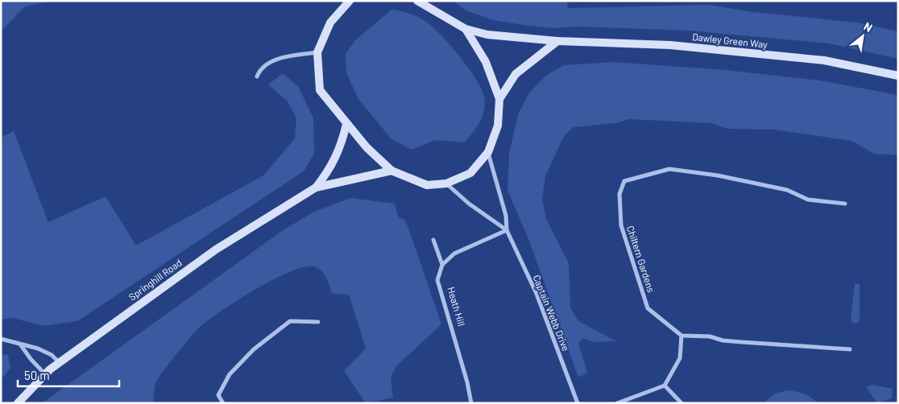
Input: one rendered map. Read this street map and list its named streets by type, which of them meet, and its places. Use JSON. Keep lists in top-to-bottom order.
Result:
{
  "streets": {
    "main road": ["Dawley Green Way", "Springhill Road"],
    "street": ["Chiltern Gardens", "Heath Hill", "Captain Webb Drive"]
  },
  "scale_bar": "50 m",
  "north": "top right"
}
